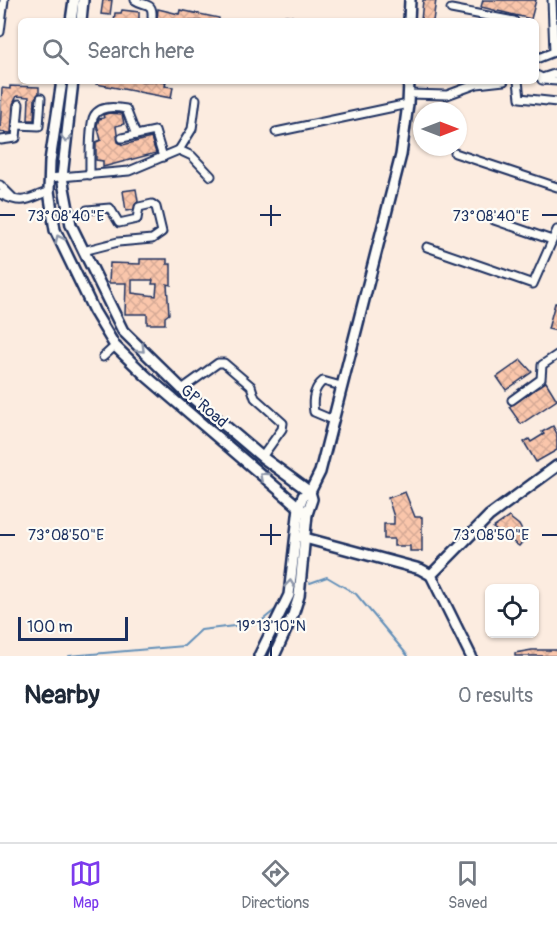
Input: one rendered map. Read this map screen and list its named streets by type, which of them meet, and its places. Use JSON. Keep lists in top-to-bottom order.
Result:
{
  "streets": {
    "street": ["GP Road"]
  },
  "scale_bar": "100 m",
  "north": "right",
  "page": {
    "search": "Search here",
    "scale": "100 m",
    "heading": ["Nearby", "0 results"],
    "nav": ["Map", "Directions", "Saved"]
  },
  "coordinates": ["73°08'40\"E", "73°08'50\"E", "19°13'10\"N"]
}
